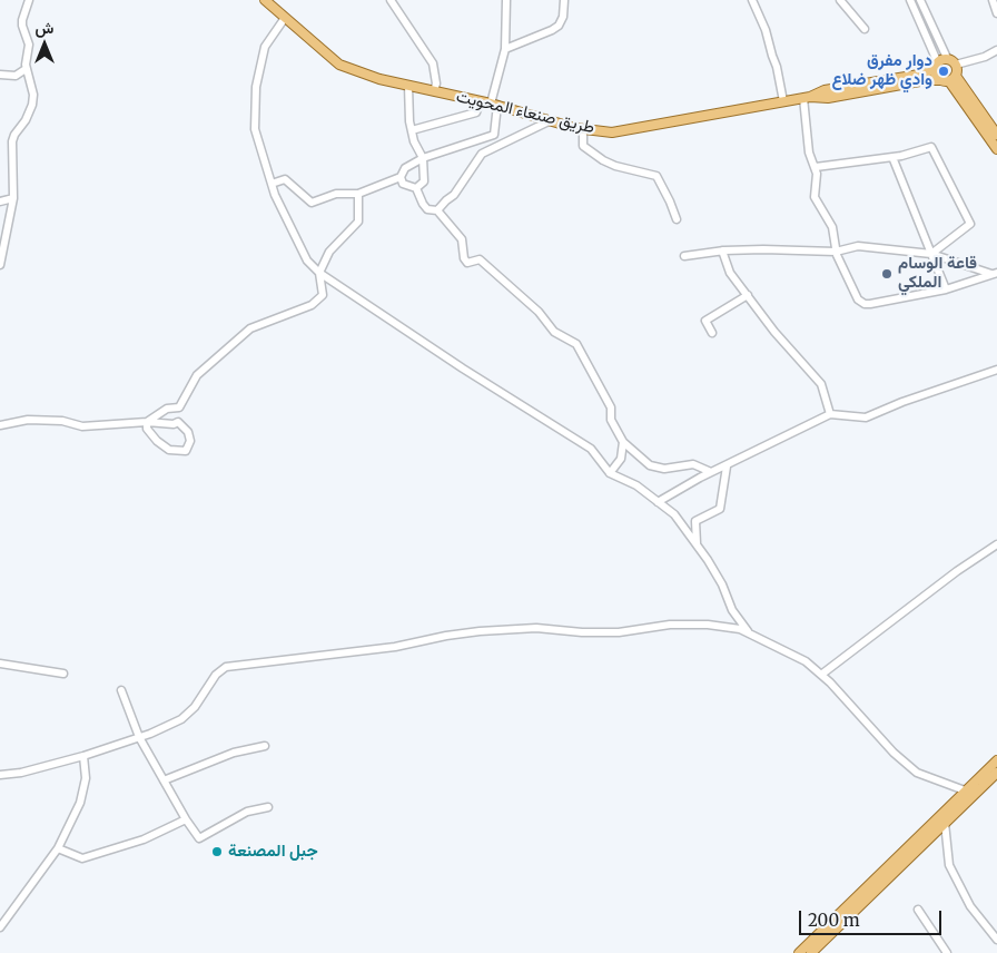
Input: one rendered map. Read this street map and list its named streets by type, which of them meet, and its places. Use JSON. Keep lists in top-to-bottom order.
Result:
{
  "streets": {
    "main road": ["طريق صنعاء المحويت"]
  },
  "places": ["دوار مفرق وادي ظهر ضلاع", "قاعة الوسام الملكي", "جبل المصنعة"],
  "scale_bar": "200 m",
  "north": "top"
}
